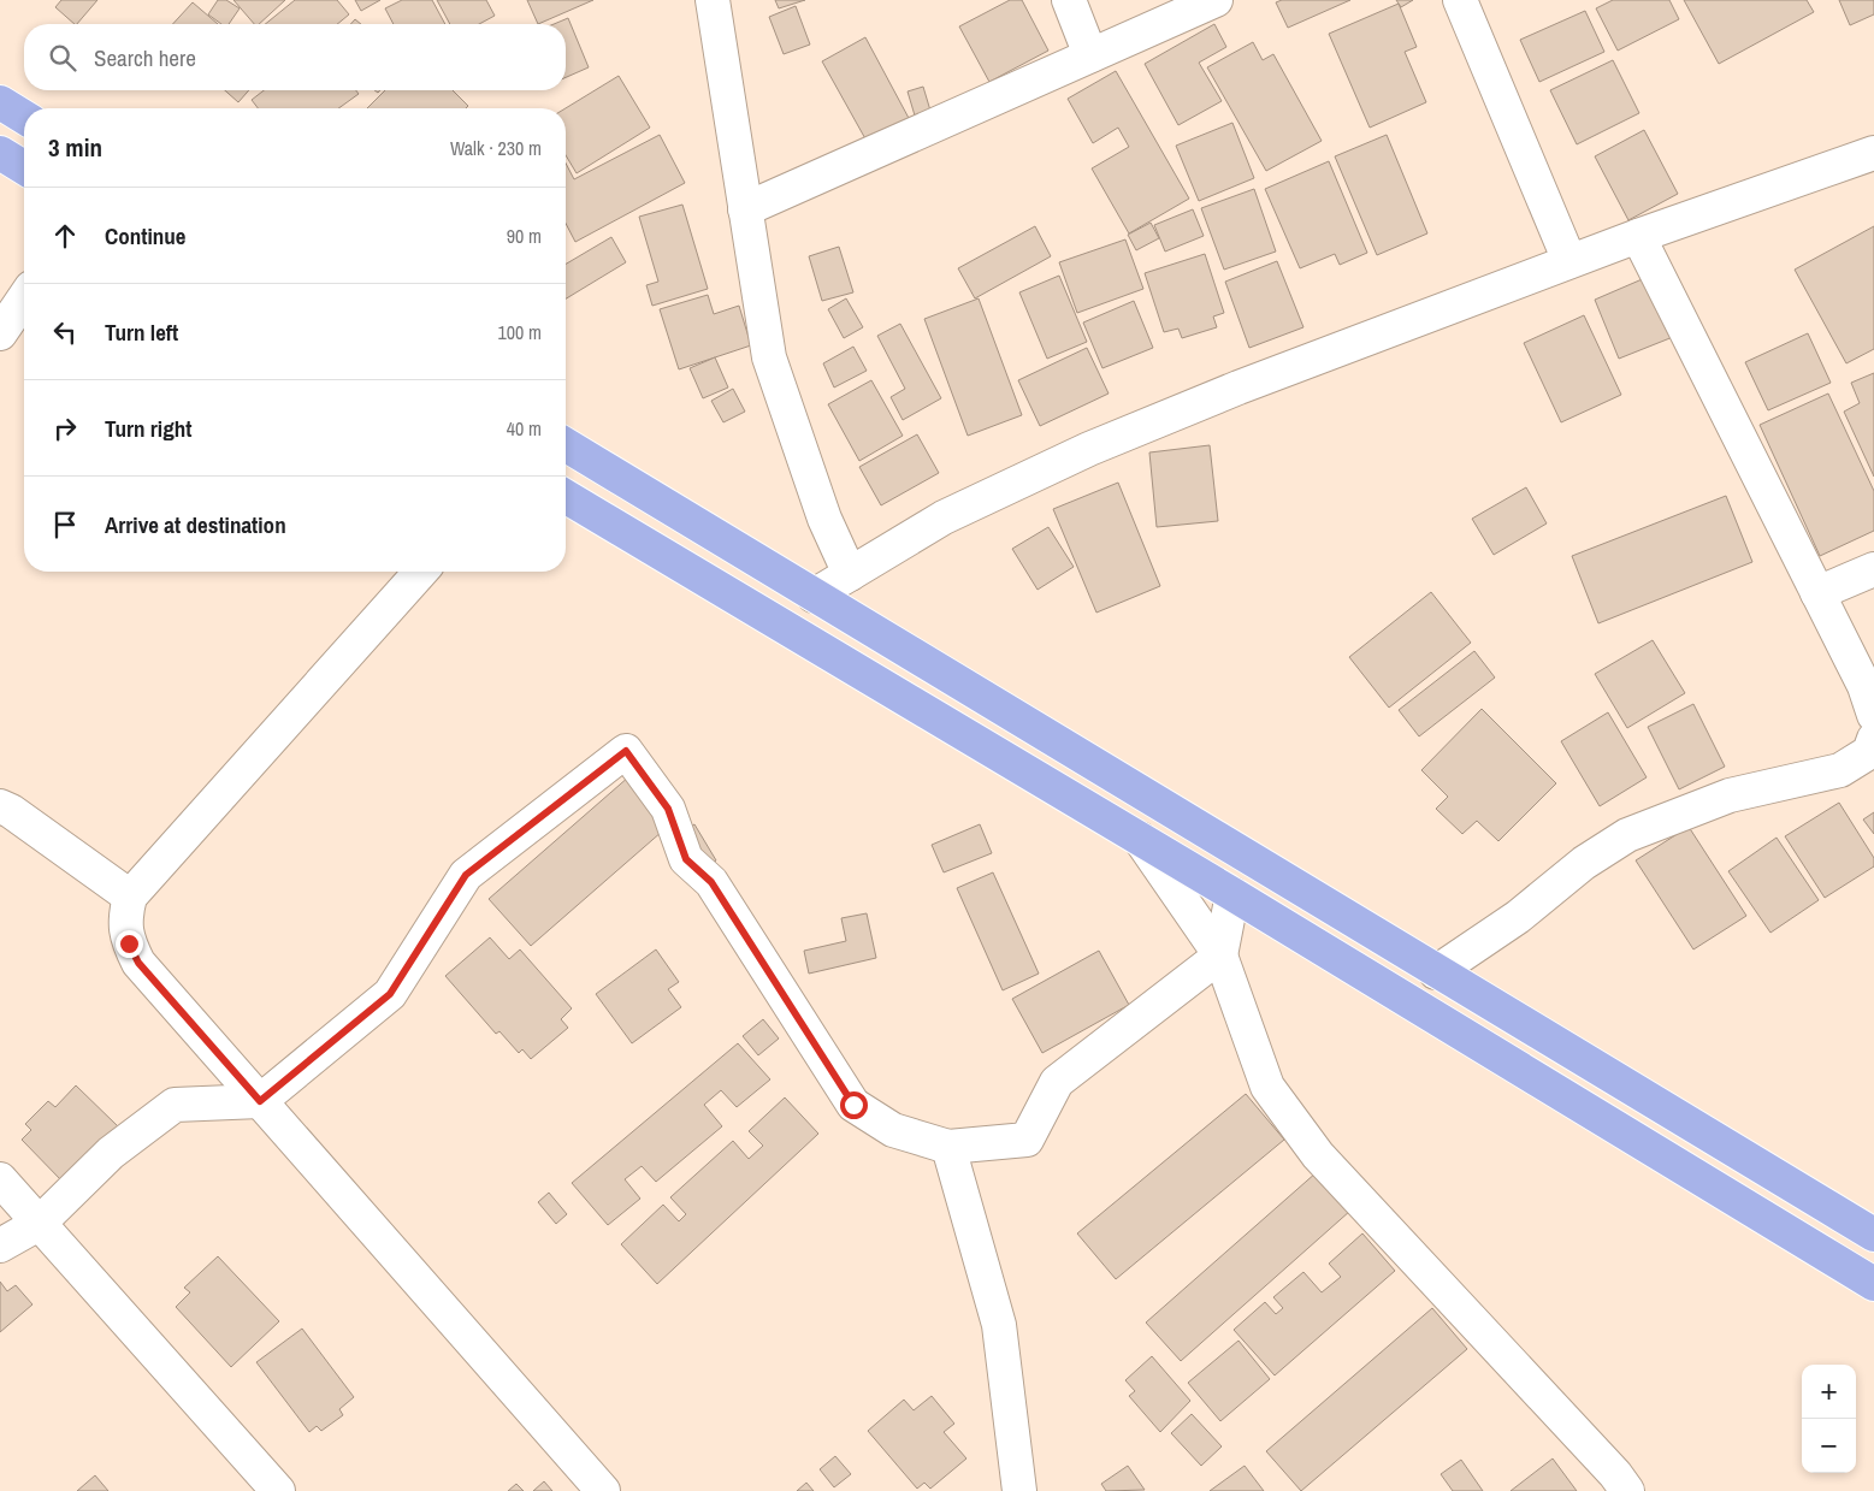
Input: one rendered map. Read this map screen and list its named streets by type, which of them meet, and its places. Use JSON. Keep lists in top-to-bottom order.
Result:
{
  "page": {
    "search": "Search here",
    "heading": ["3 min", "Walk · 230 m"],
    "list": [
      ["Continue", "90 m"],
      ["Turn left", "100 m"],
      ["Turn right", "40 m"],
      "Arrive at destination"
    ],
    "map_buttons": ["+", "−"]
  }
}
